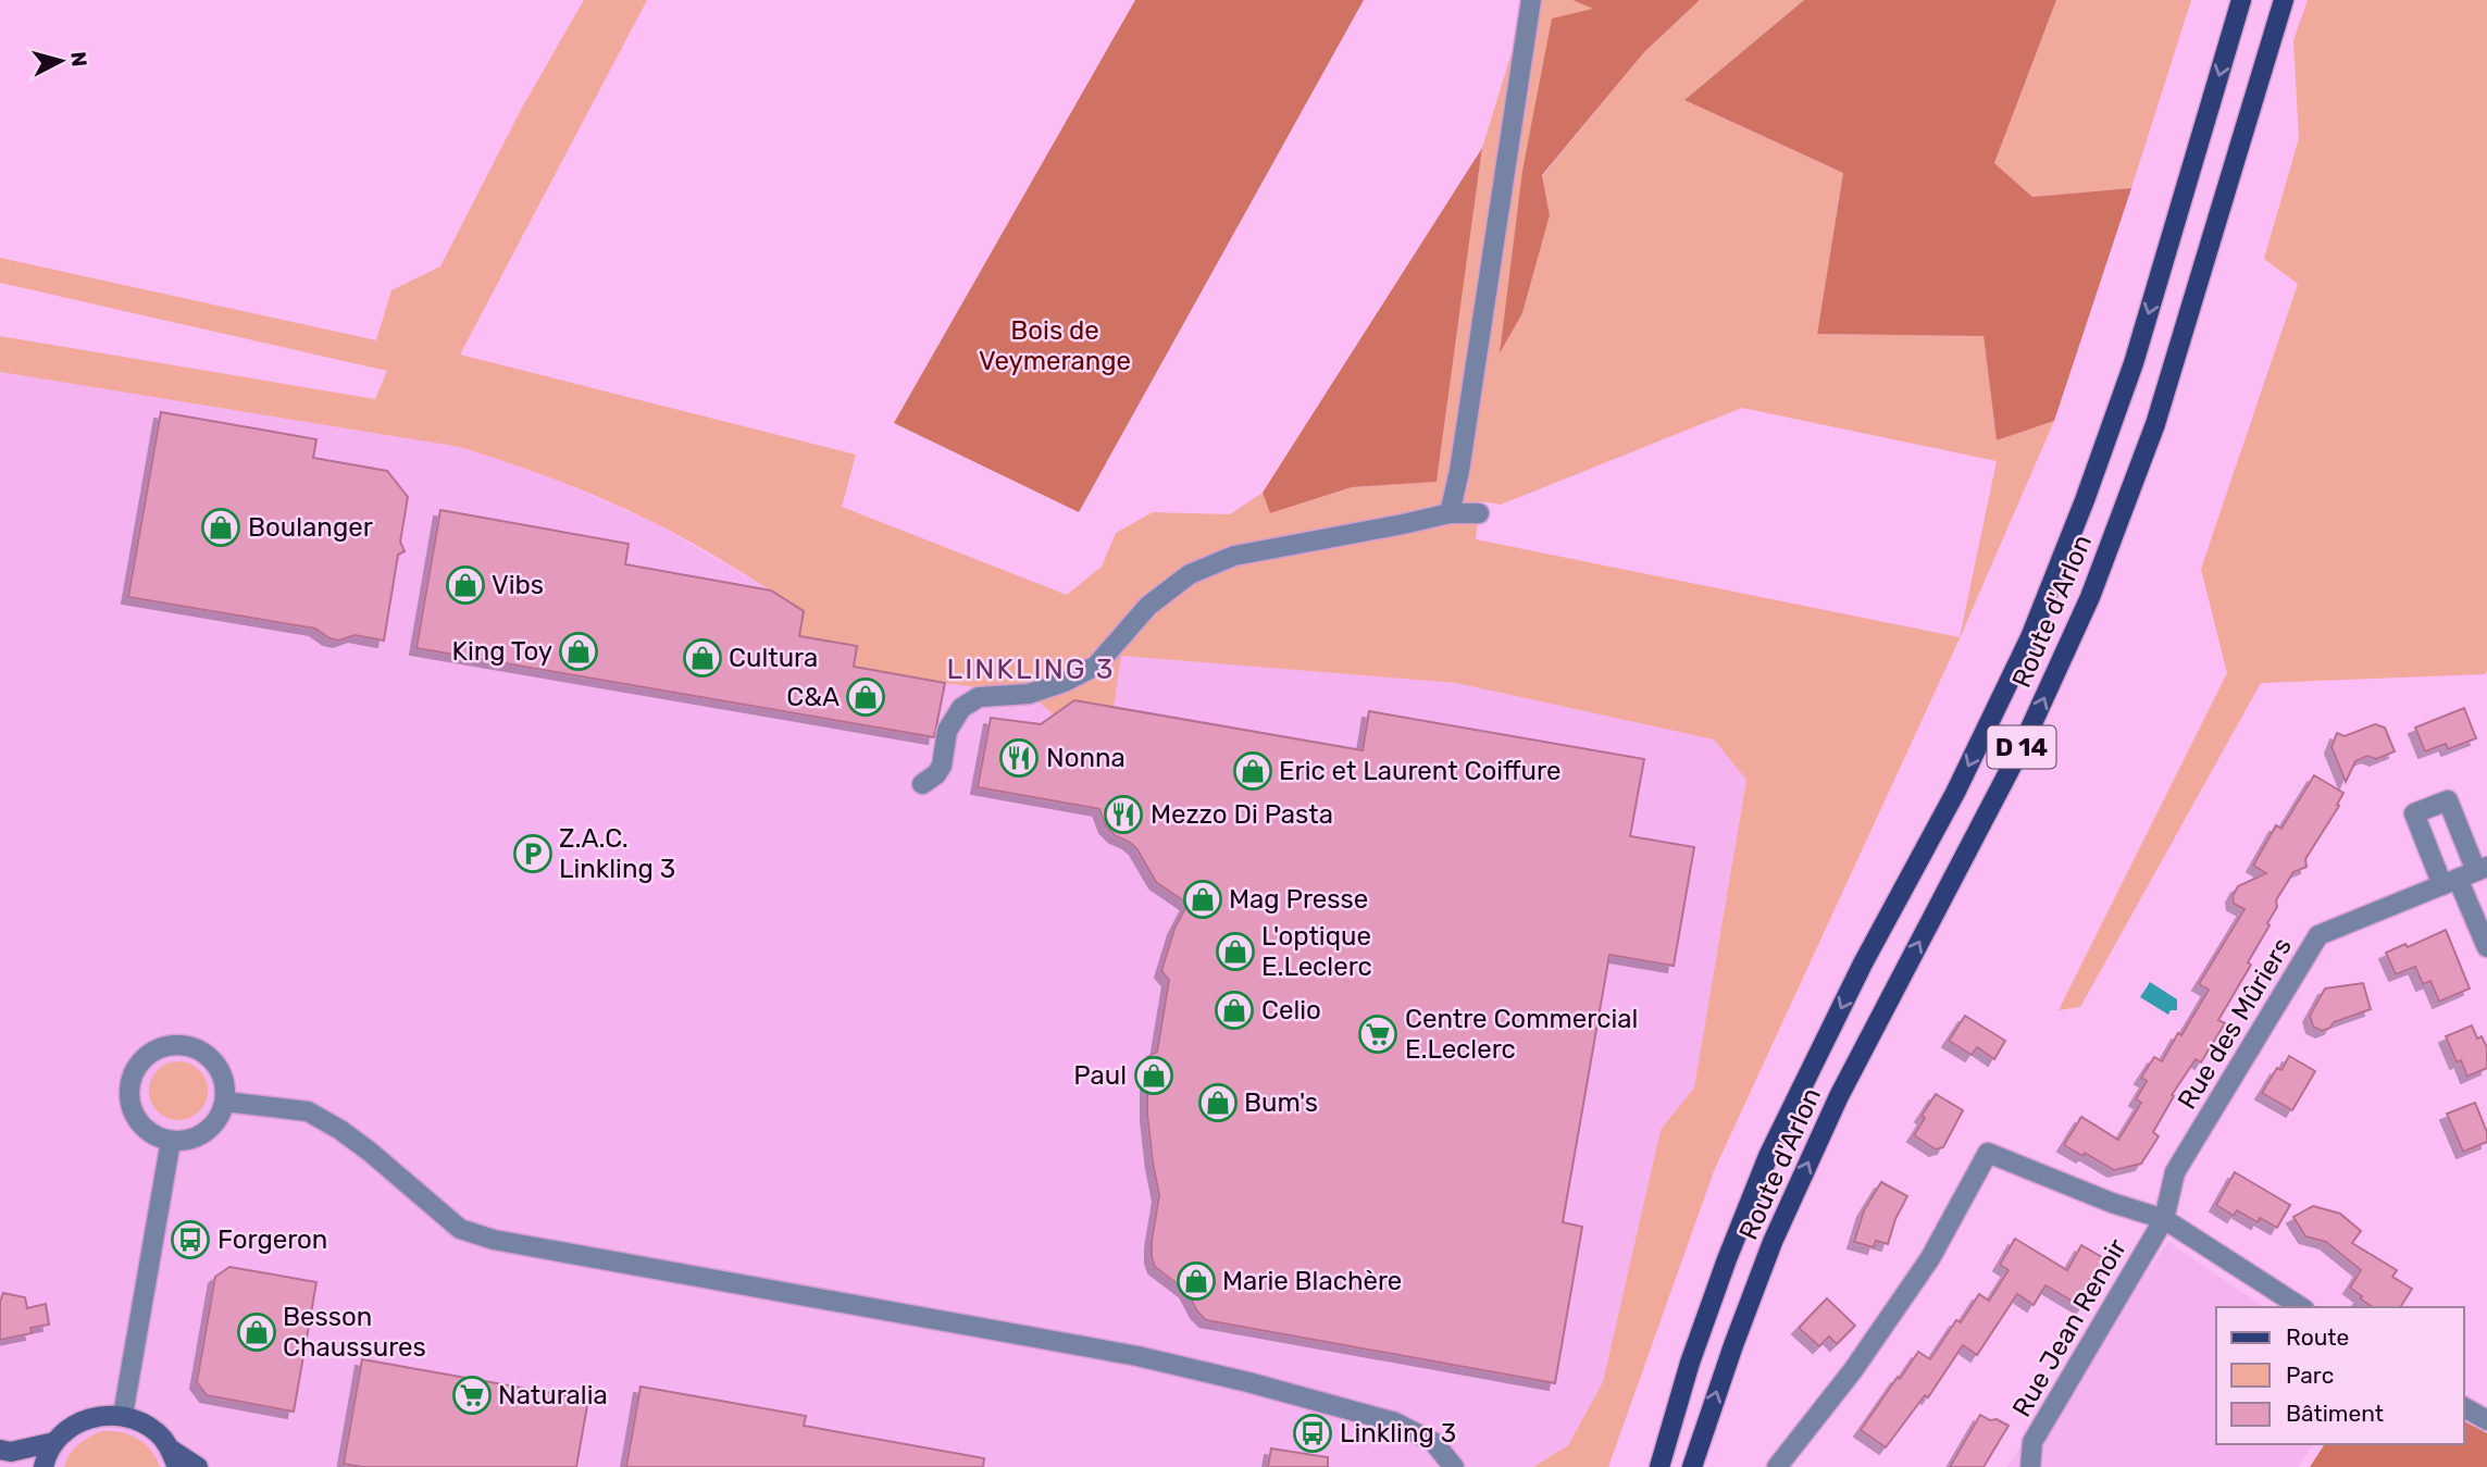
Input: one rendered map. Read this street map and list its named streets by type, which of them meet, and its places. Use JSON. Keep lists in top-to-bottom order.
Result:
{
  "streets": {
    "main road": ["Route d'Arlon", "D 14"],
    "street": ["Rue des Mûriers", "Rue Jean Renoir"]
  },
  "crossings": [
    ["Rue des Mûriers", "Rue Jean Renoir"]
  ],
  "districts": ["LINKLING 3"],
  "parks": ["Bois de Veymerange"],
  "places": {
    "shop": [
      "Boulanger",
      "Vibs",
      "King Toy",
      "Cultura",
      "C&A",
      "Eric et Laurent Coiffure",
      "Mag Presse",
      "L'optique E.Leclerc",
      "Celio",
      "Paul",
      "Bum's",
      "Marie Blachère",
      "Besson Chaussures"
    ],
    "restaurant": ["Nonna", "Mezzo Di Pasta"],
    "parking": ["Z.A.C. Linkling 3"],
    "supermarket": ["Centre Commercial E.Leclerc", "Naturalia"],
    "bus stop": ["Forgeron", "Linkling 3"]
  },
  "legend": ["Route", "Parc", "Bâtiment"],
  "north": "right"
}
